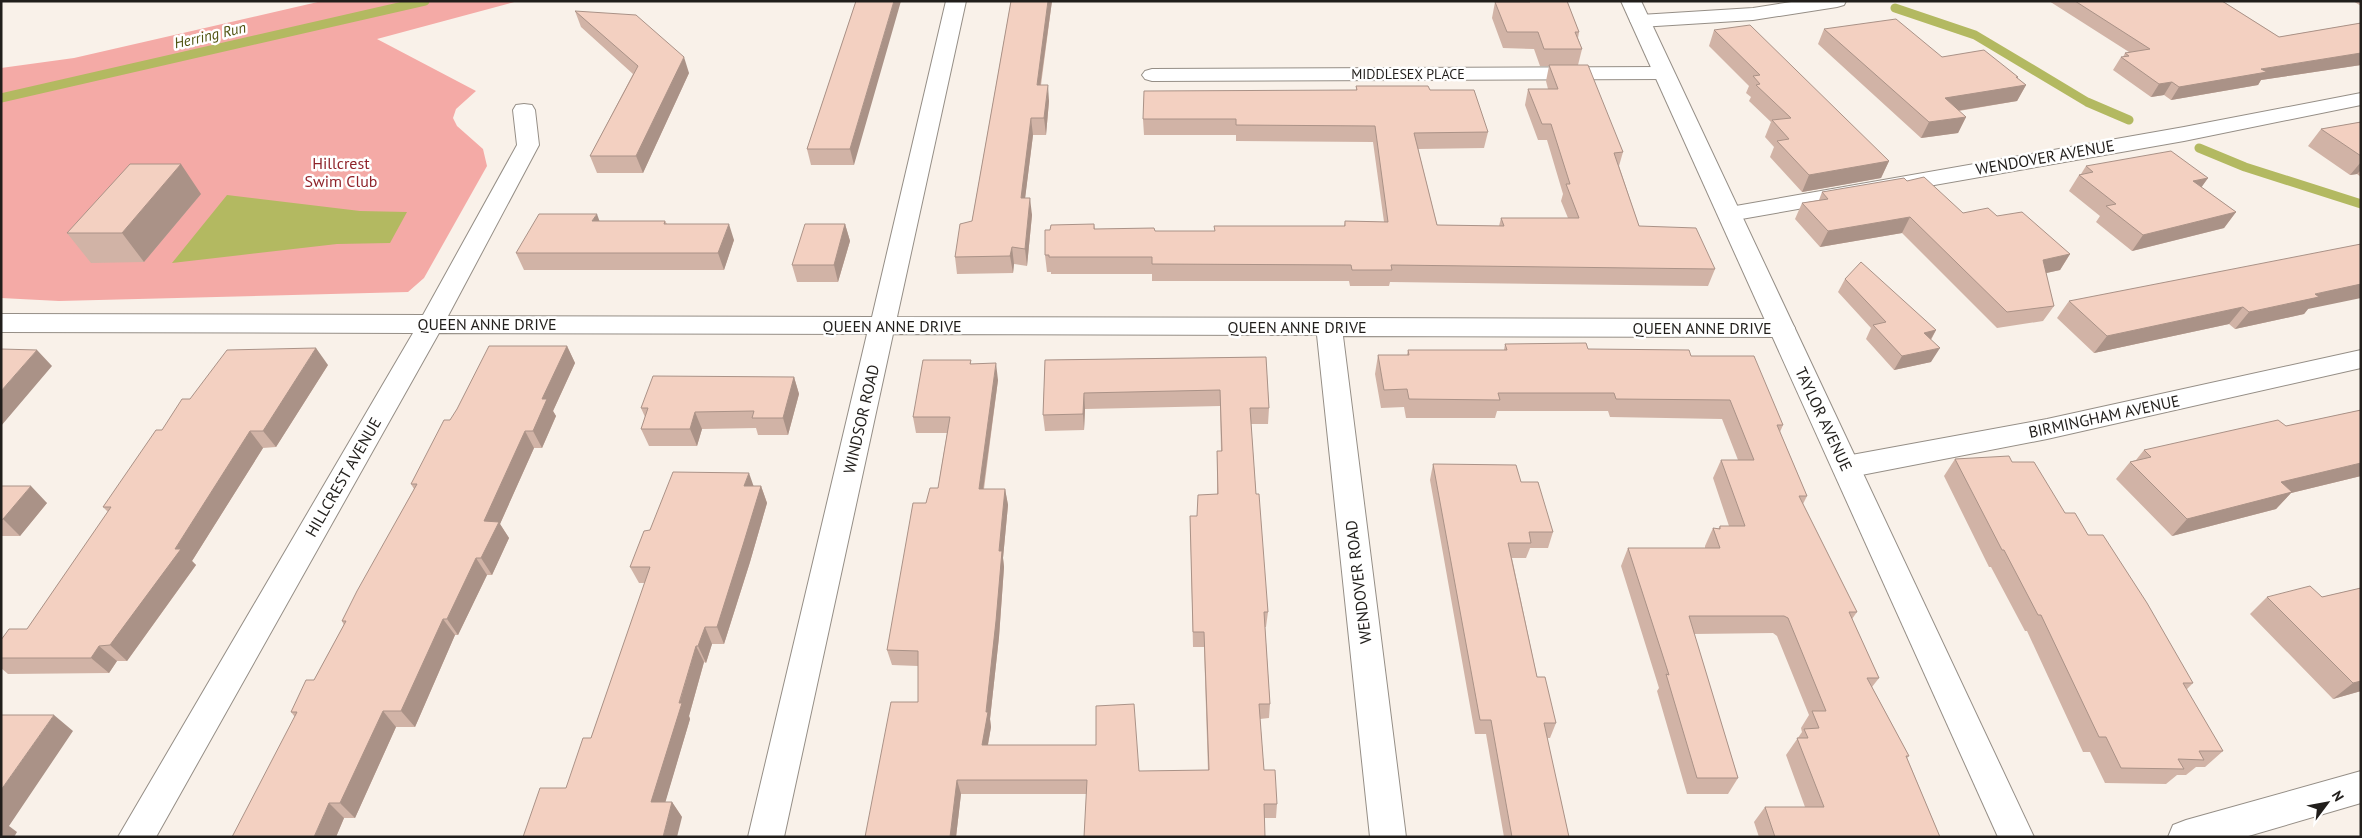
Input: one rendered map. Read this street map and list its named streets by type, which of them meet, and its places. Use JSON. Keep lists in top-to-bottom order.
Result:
{
  "streets": {
    "street": [
      "MIDDLESEX PLACE",
      "WENDOVER AVENUE",
      "QUEEN ANNE DRIVE",
      "BIRMINGHAM AVENUE",
      "WINDSOR ROAD",
      "TAYLOR AVENUE",
      "HILLCREST AVENUE",
      "WENDOVER ROAD"
    ]
  },
  "crossings": [
    ["MIDDLESEX PLACE", "TAYLOR AVENUE"],
    ["WENDOVER AVENUE", "TAYLOR AVENUE"],
    ["QUEEN ANNE DRIVE", "WINDSOR ROAD"],
    ["QUEEN ANNE DRIVE", "TAYLOR AVENUE"],
    ["QUEEN ANNE DRIVE", "HILLCREST AVENUE"],
    ["QUEEN ANNE DRIVE", "WENDOVER ROAD"],
    ["BIRMINGHAM AVENUE", "TAYLOR AVENUE"]
  ],
  "water": ["Herring Run"],
  "parks": ["Hillcrest Swim Club"],
  "north": "top right"
}
